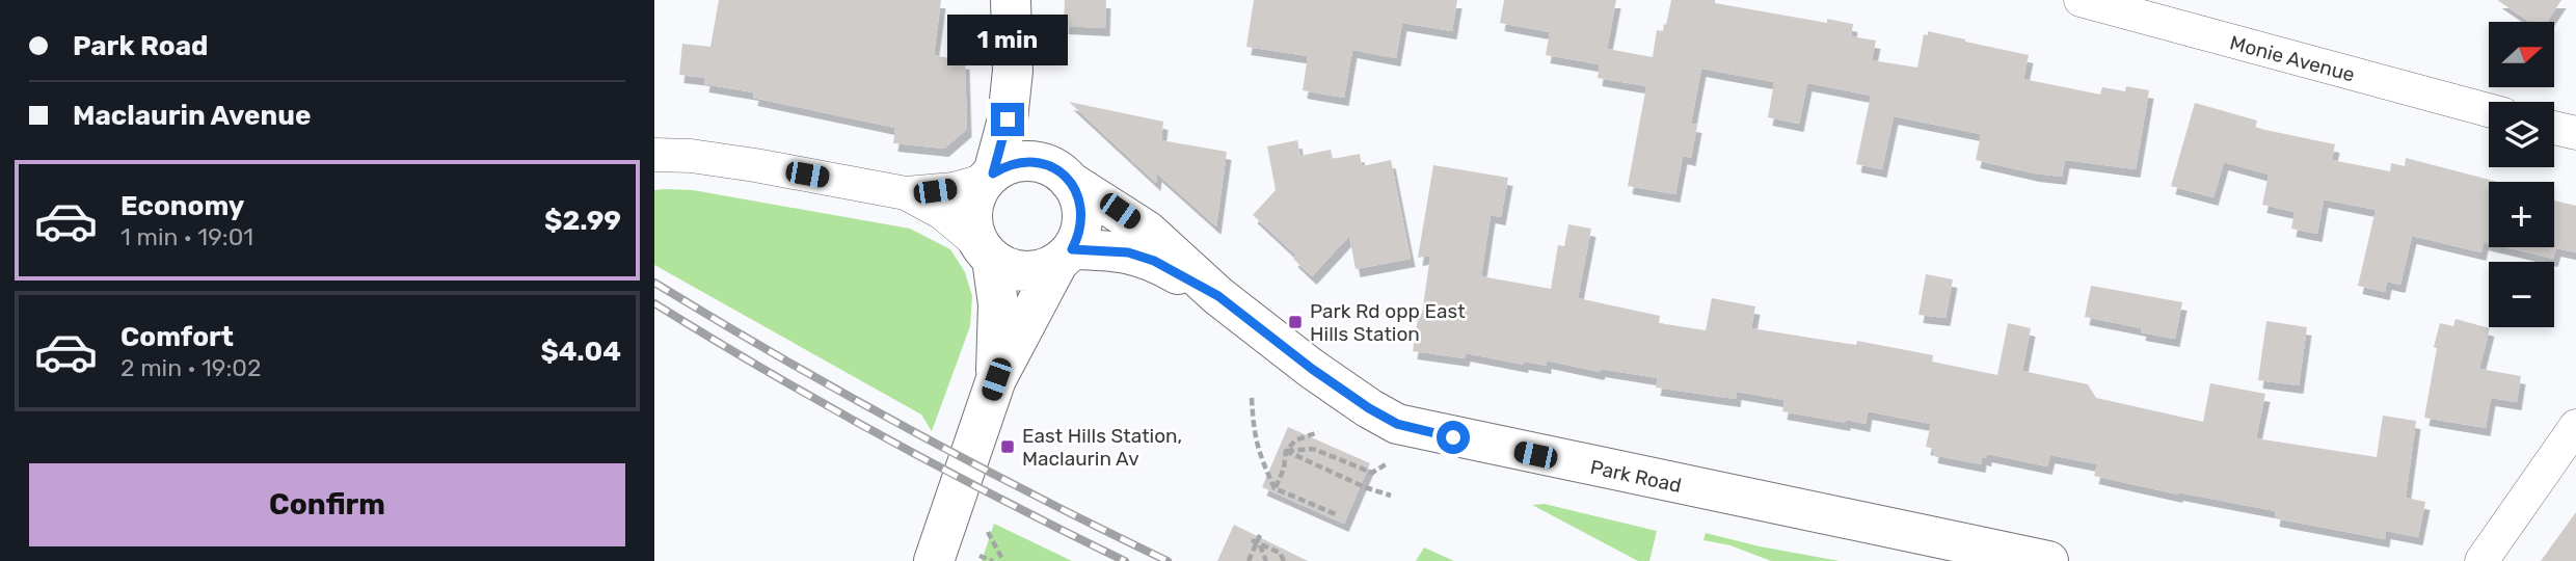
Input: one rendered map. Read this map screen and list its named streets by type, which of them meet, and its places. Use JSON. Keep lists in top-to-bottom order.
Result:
{
  "streets": {
    "main road": ["Park Road"],
    "street": ["Monie Avenue"]
  },
  "places": {
    "transit": ["Park Rd opp East Hills Station", "East Hills Station, Maclaurin Av"]
  },
  "north": "right",
  "page": {
    "banner": ["Park Road", "Maclaurin Avenue"],
    "bubble": "1 min",
    "map_buttons": ["+", "−"],
    "list": [
      {
        "name": "Economy",
        "note": "1 min · 19:01",
        "value": "$2.99"
      },
      {
        "name": "Comfort",
        "note": "2 min · 19:02",
        "value": "$4.04"
      }
    ],
    "buttons": "Confirm"
  }
}
